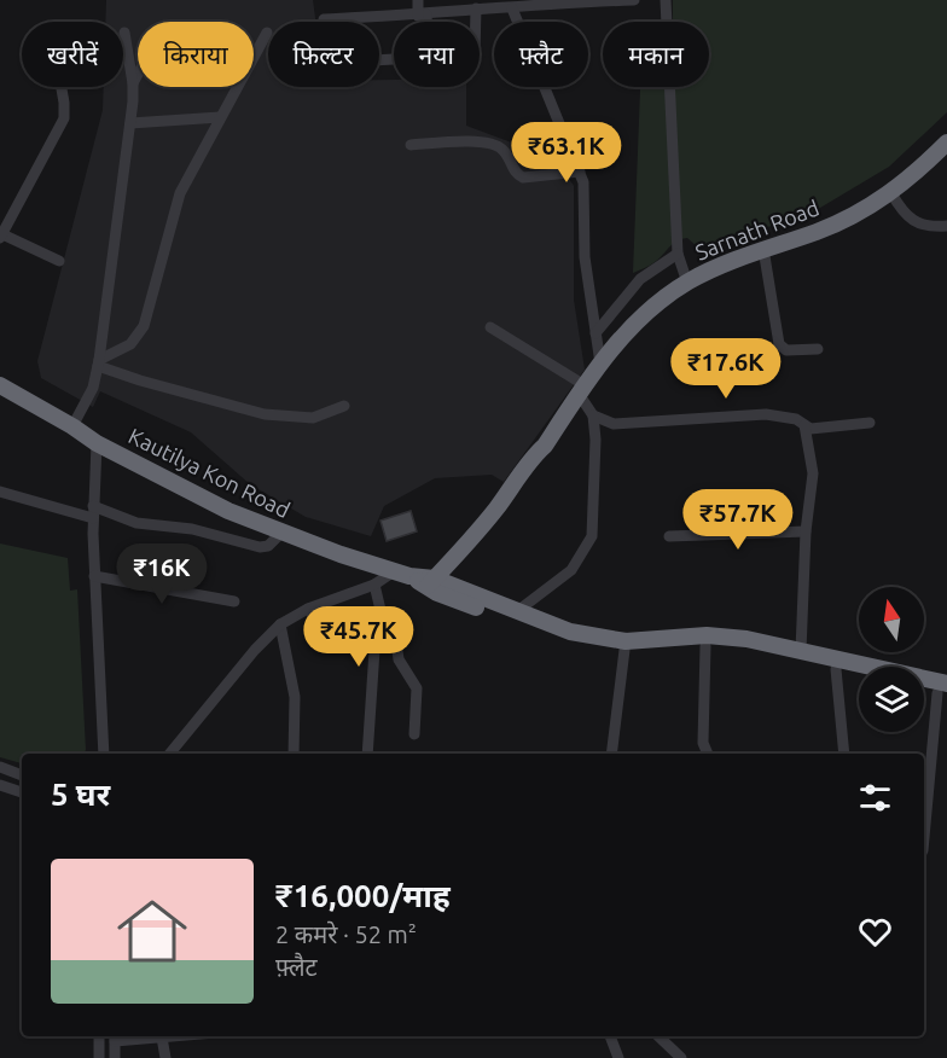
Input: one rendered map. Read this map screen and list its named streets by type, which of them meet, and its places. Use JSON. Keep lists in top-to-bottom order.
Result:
{
  "streets": {
    "highway": ["Sarnath Road", "Kautilya Kon Road"]
  },
  "crossings": [
    ["Sarnath Road", "Kautilya Kon Road"]
  ],
  "north": "top",
  "page": {
    "chip": [
      "खरीदें",
      "किराया",
      "फ़िल्टर",
      "नया",
      "फ़्लैट",
      "मकान"
    ],
    "price": [
      "₹63.1K",
      "₹17.6K",
      "₹57.7K",
      "₹16K",
      "₹45.7K"
    ],
    "heading": "5 घर",
    "list": [
      {
        "name": "₹16,000/माह",
        "note": "2 कमरे · 52 m² · फ़्लैट"
      }
    ]
  }
}
